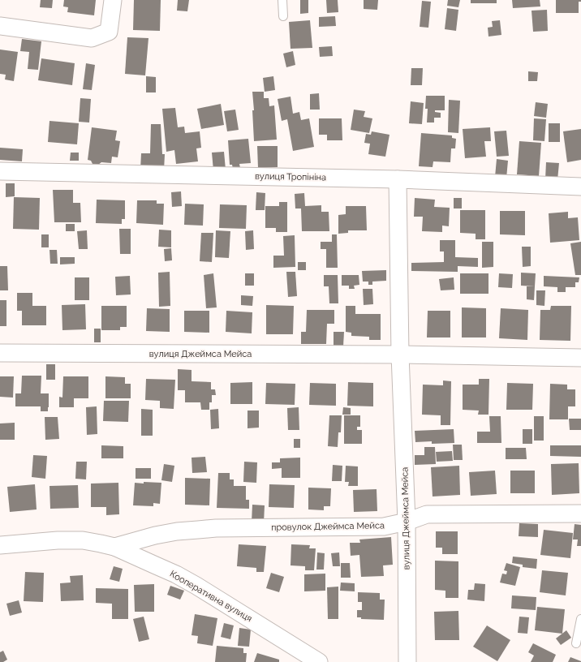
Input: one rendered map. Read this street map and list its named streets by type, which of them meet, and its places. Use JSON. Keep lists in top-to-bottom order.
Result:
{
  "streets": {
    "street": [
      "вулиця Тропініна",
      "вулиця Джеймса Мейса",
      "провулок Джеймса Мейса",
      "Кооперативна вулиця"
    ]
  },
  "crossings": [
    ["вулиця Тропініна", "вулиця Джеймса Мейса"],
    ["вулиця Джеймса Мейса", "провулок Джеймса Мейса"],
    ["провулок Джеймса Мейса", "Кооперативна вулиця"]
  ]
}
